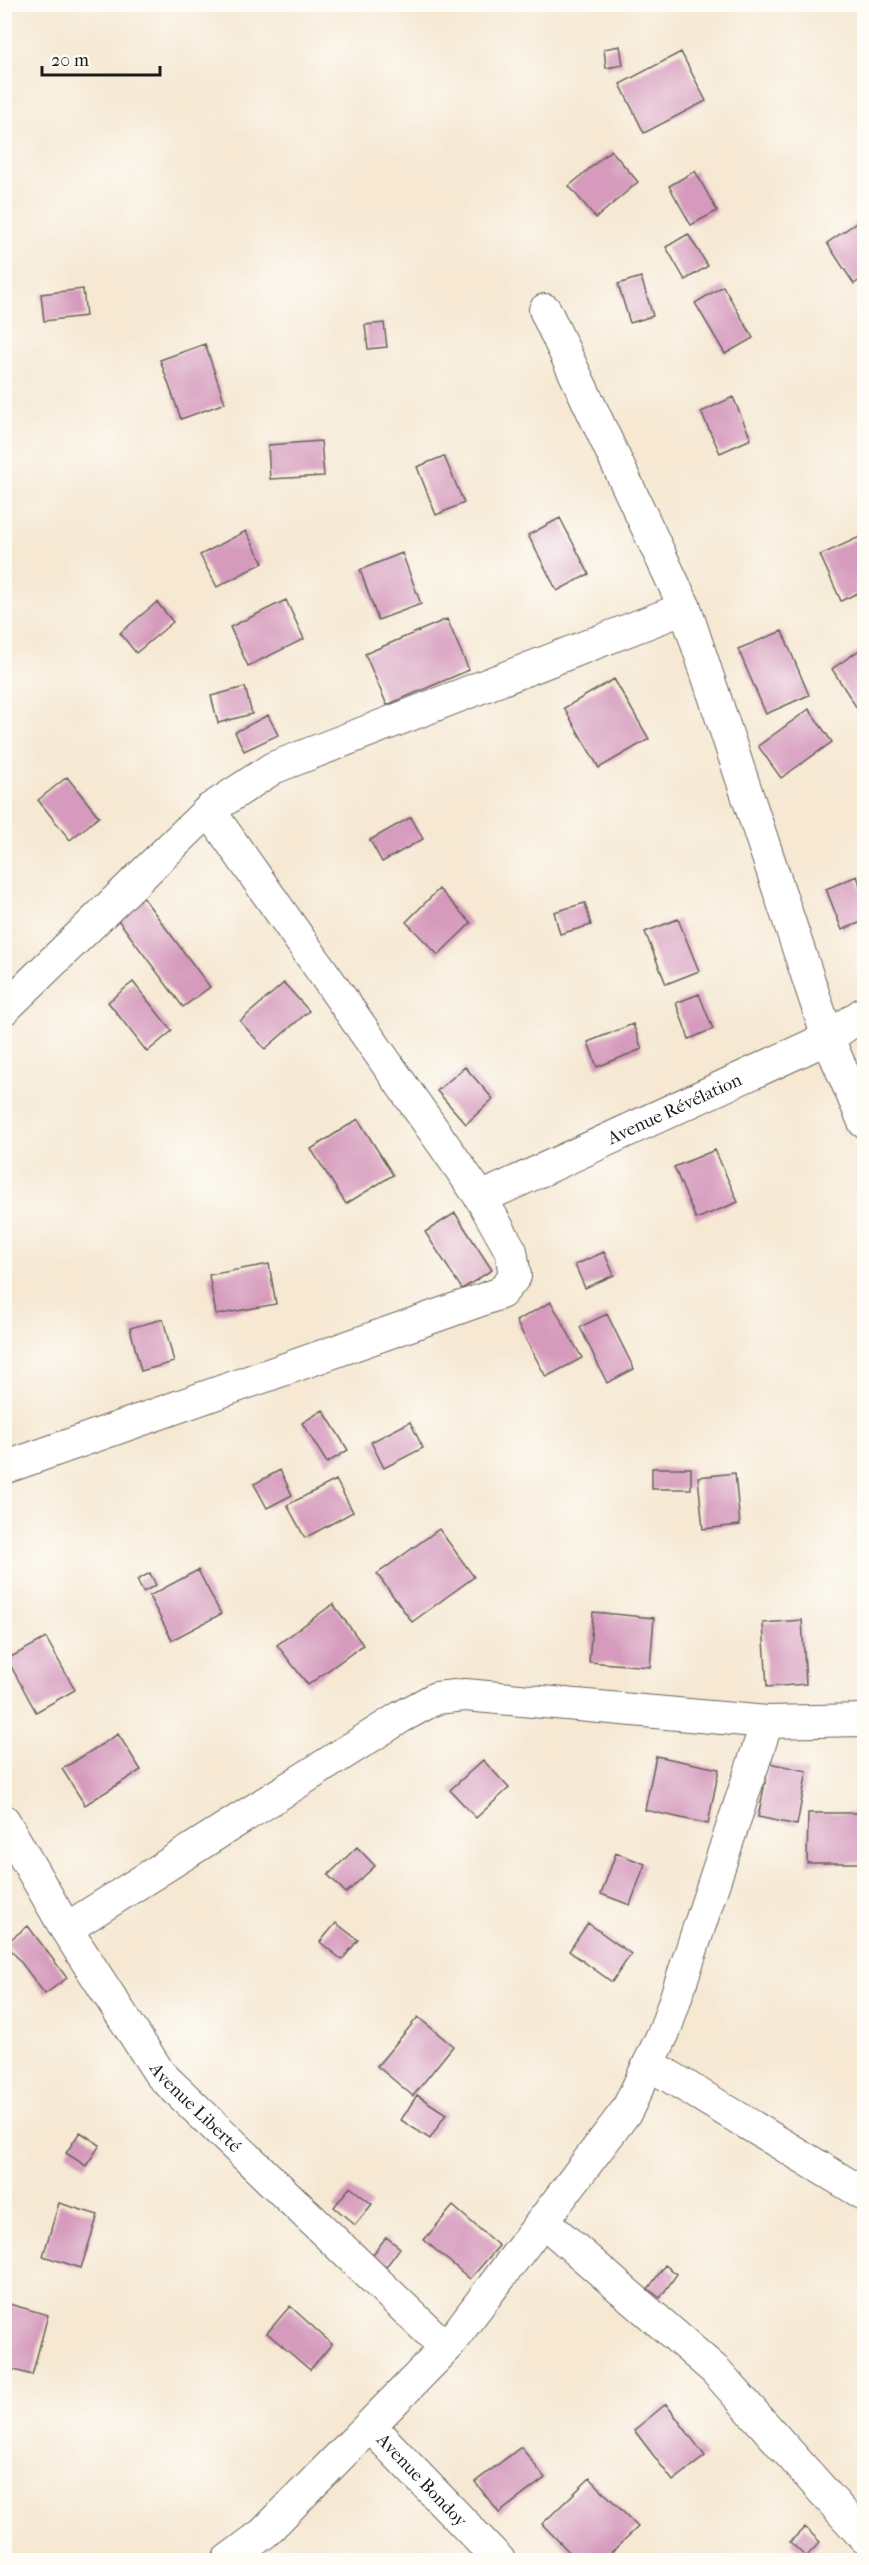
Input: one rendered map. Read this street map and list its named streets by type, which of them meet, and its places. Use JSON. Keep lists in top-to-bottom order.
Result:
{
  "streets": {
    "street": ["Avenue Révélation", "Avenue Liberté", "Avenue Bondoy"]
  },
  "scale_bar": "20 m"
}
